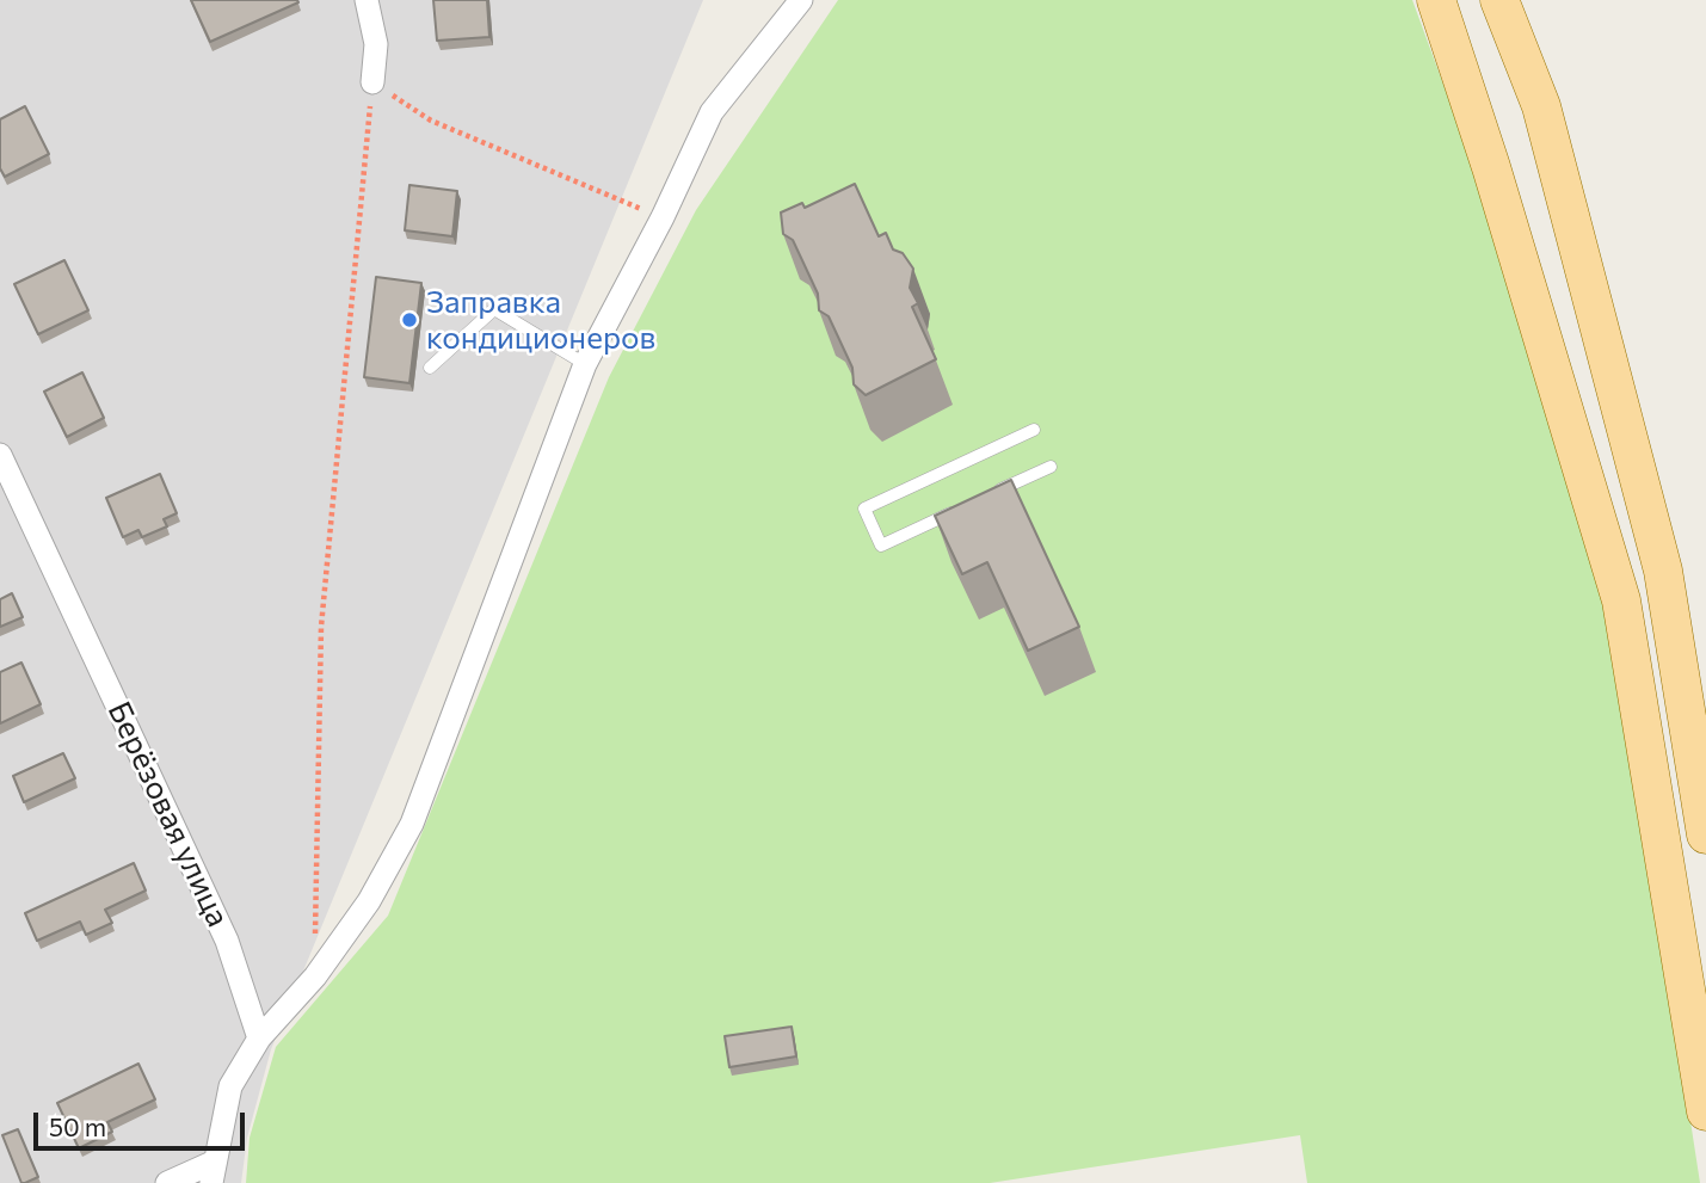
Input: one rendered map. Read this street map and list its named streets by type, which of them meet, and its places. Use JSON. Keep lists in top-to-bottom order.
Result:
{
  "streets": {
    "street": ["Берёзовая улица"]
  },
  "places": ["Заправка кондиционеров"],
  "scale_bar": "50 m"
}
